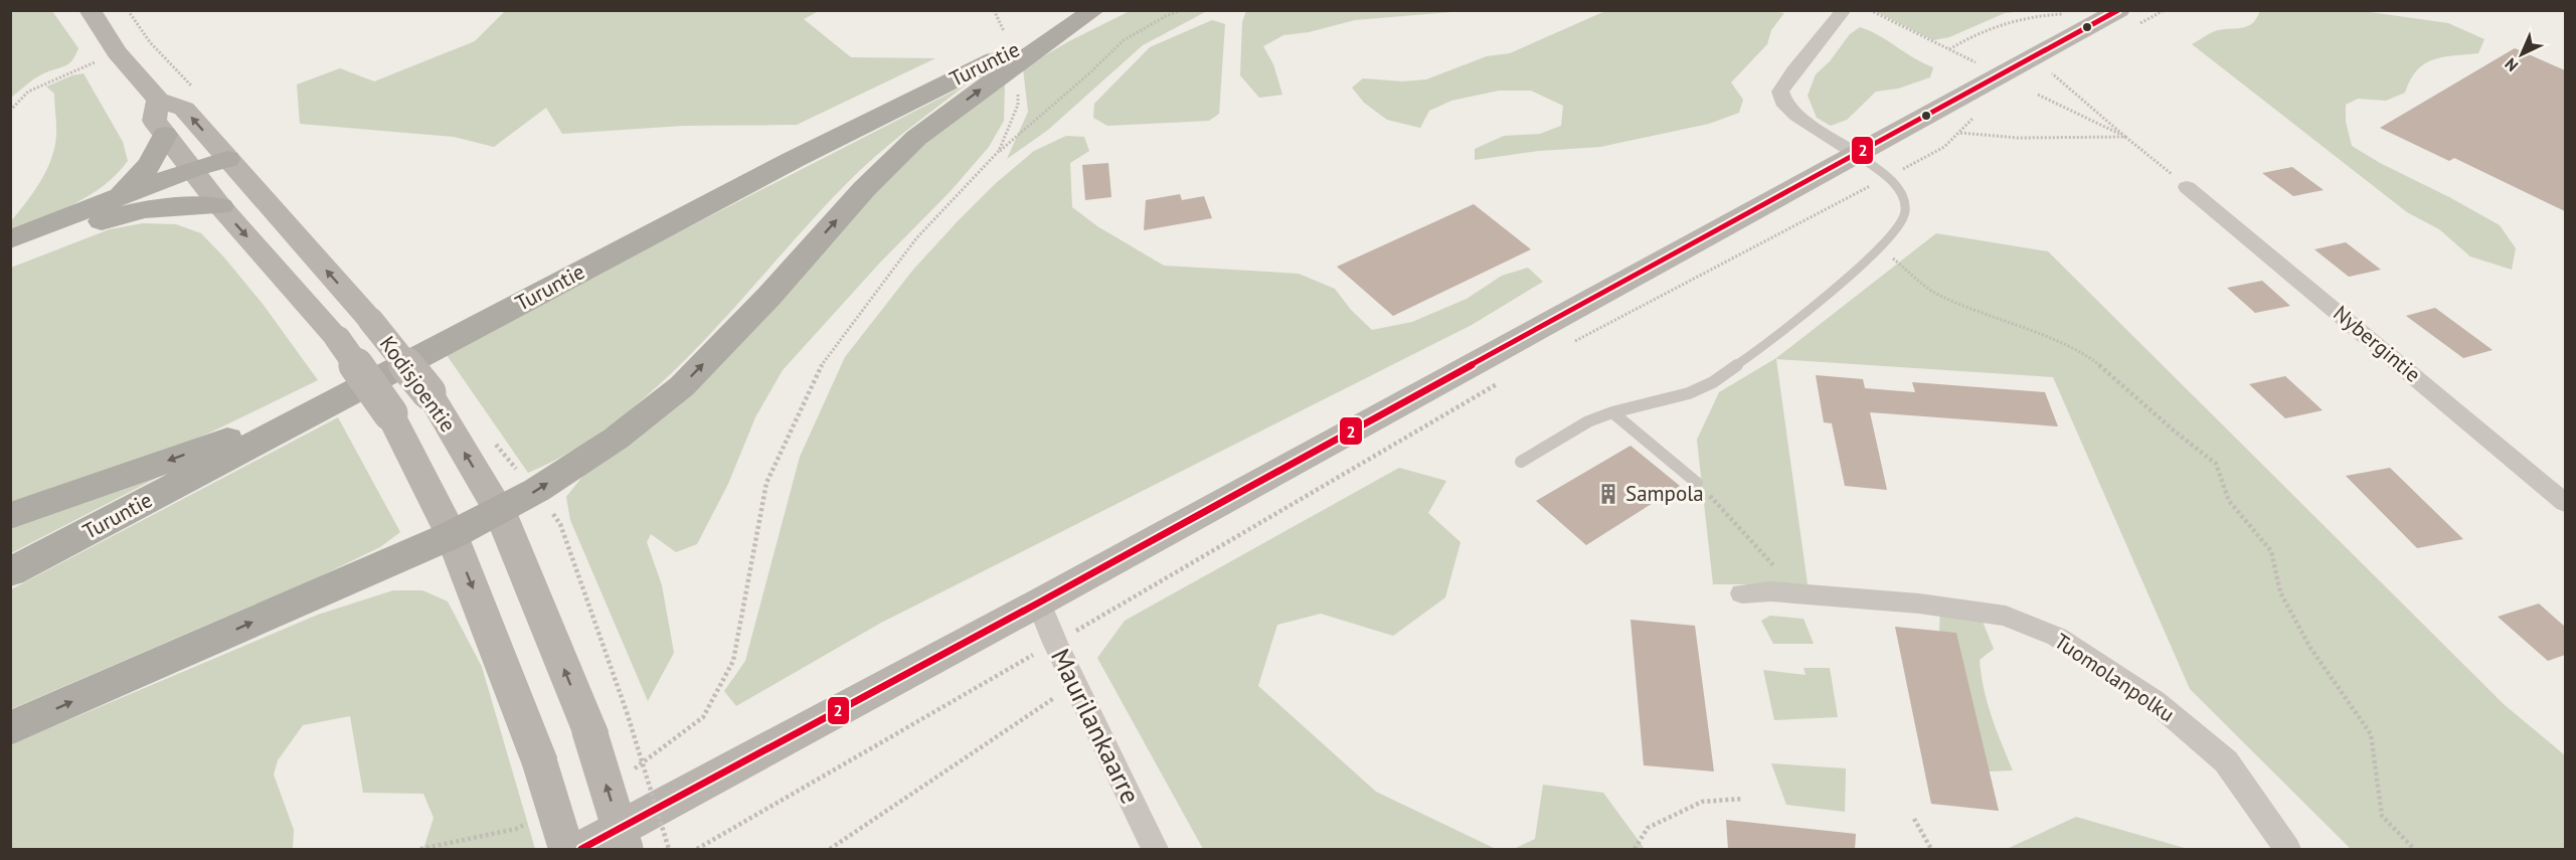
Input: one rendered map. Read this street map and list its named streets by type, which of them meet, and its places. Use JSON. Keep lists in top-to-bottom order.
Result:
{
  "streets": {
    "highway": ["Turuntie"],
    "main road": ["Kodisjoentie"],
    "street": ["Nybergintie", "Tuomolanpolku", "Maurilankaarre"]
  },
  "places": {
    "building": ["Sampola"]
  },
  "lines": ["transit line 2"],
  "north": "bottom left"
}
